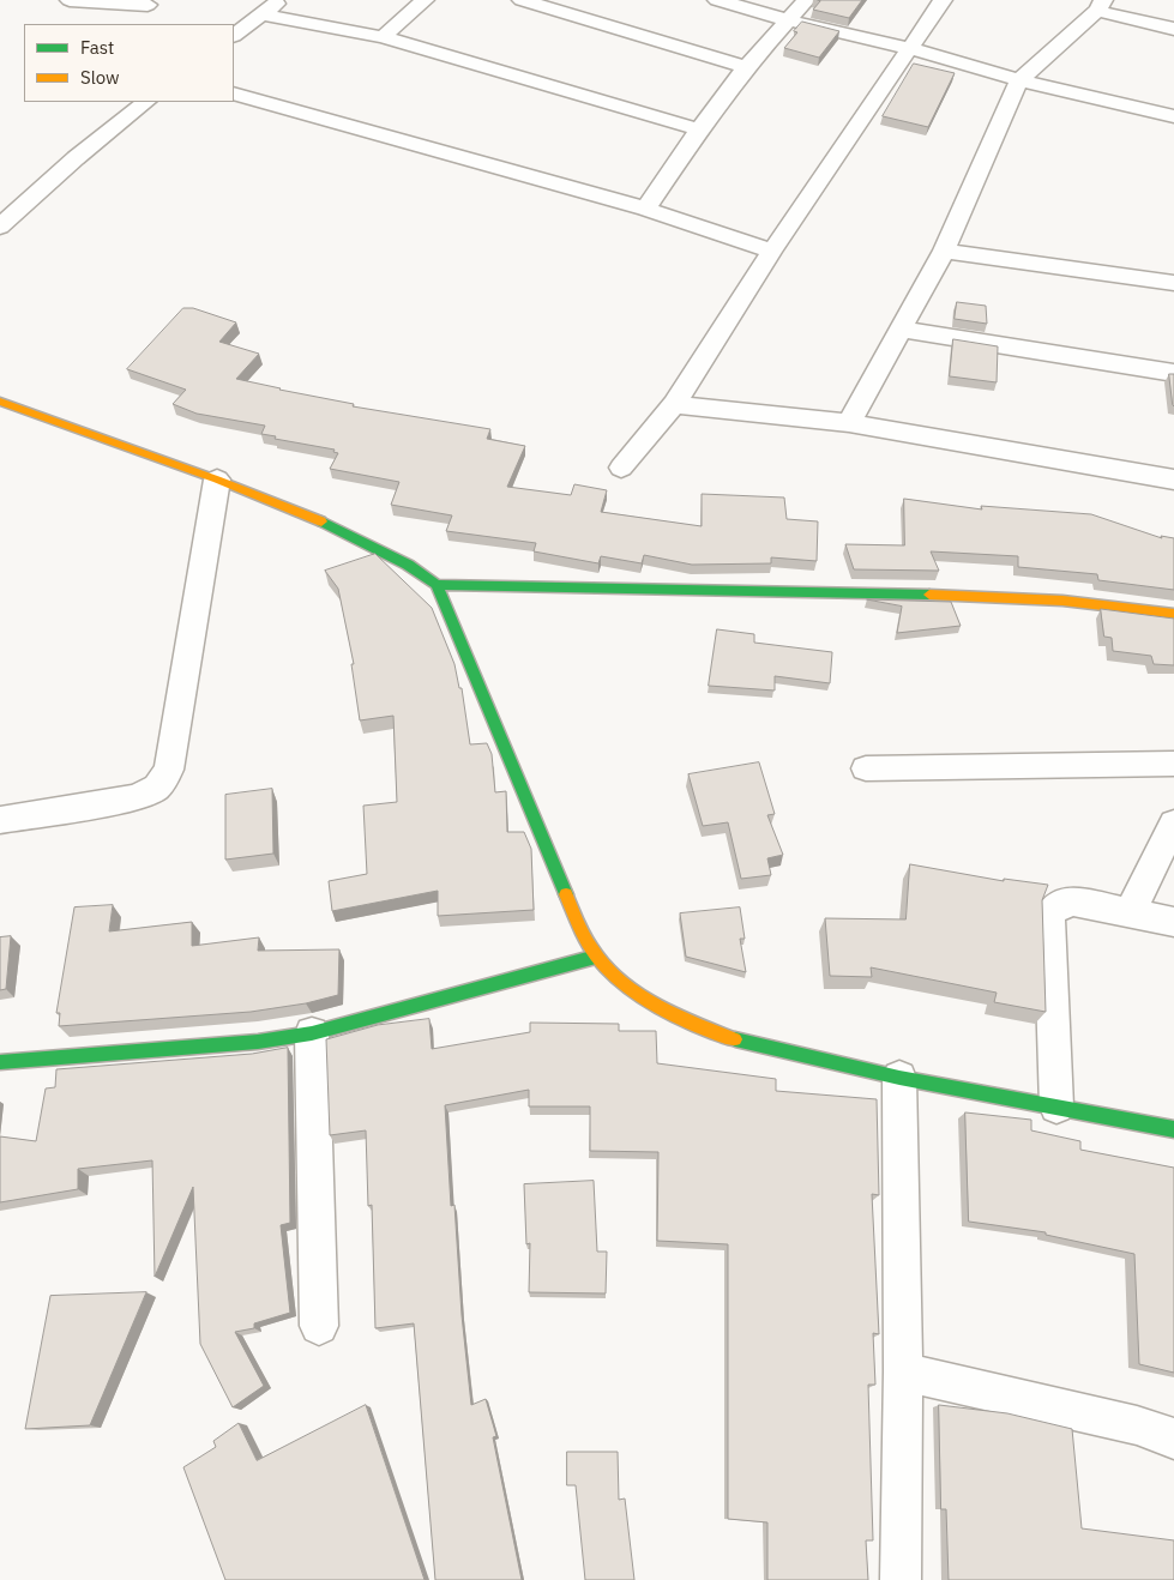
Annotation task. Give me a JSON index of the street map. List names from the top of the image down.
{
  "legend": ["Fast", "Slow"]
}
